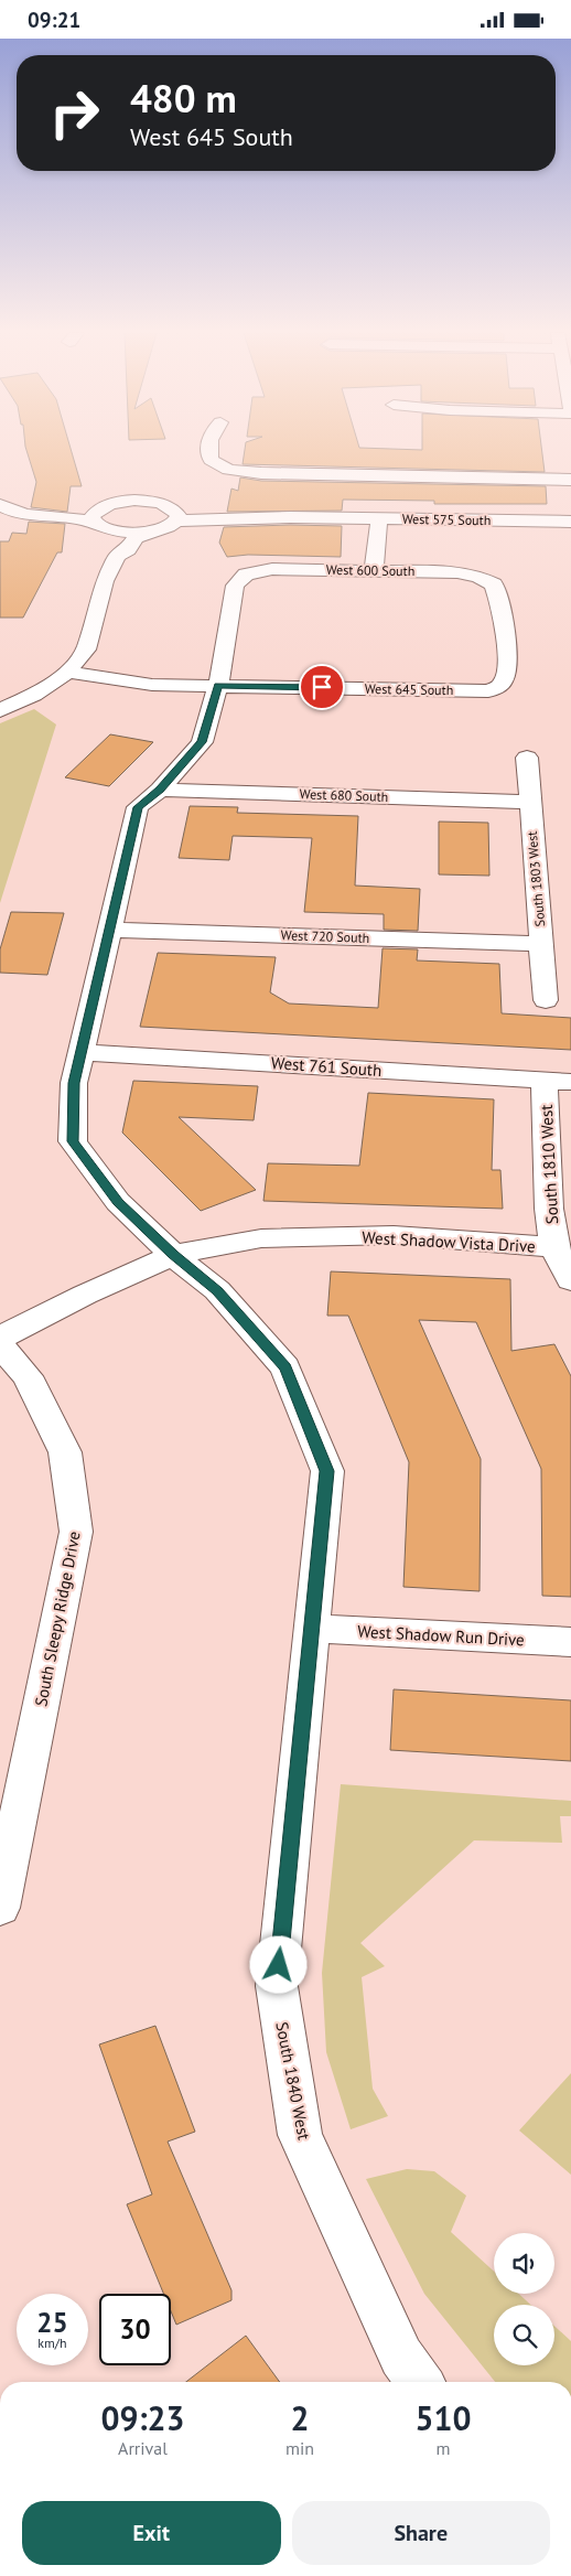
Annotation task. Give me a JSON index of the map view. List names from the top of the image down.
{
  "streets": {
    "street": [
      "West 575 South",
      "West 600 South",
      "West 645 South",
      "West 680 South",
      "South 1803 West",
      "West 720 South",
      "West 761 South",
      "South 1810 West",
      "West Shadow Vista Drive",
      "South Sleepy Ridge Drive",
      "West Shadow Run Drive",
      "South 1840 West"
    ]
  },
  "crossings": [
    ["West 600 South", "West 645 South"],
    ["West 600 South", "South 1840 West"],
    ["West 645 South", "South 1840 West"],
    ["West 680 South", "South 1803 West"],
    ["West 680 South", "South 1840 West"],
    ["South 1803 West", "West 720 South"],
    ["West 720 South", "South 1840 West"],
    ["West 761 South", "South 1810 West"],
    ["West 761 South", "South 1840 West"],
    ["South 1810 West", "West Shadow Vista Drive"],
    ["West Shadow Vista Drive", "South 1840 West"],
    ["West Shadow Run Drive", "South 1840 West"]
  ],
  "page": {
    "status": "09:21",
    "turn": ["480 m", "West 645 South"],
    "speed": "25 km/h",
    "limit": "30",
    "eta": [
      "09:23",
      "Arrival",
      "2",
      "min",
      "510",
      "m"
    ],
    "buttons": ["Exit", "Share"]
  }
}
